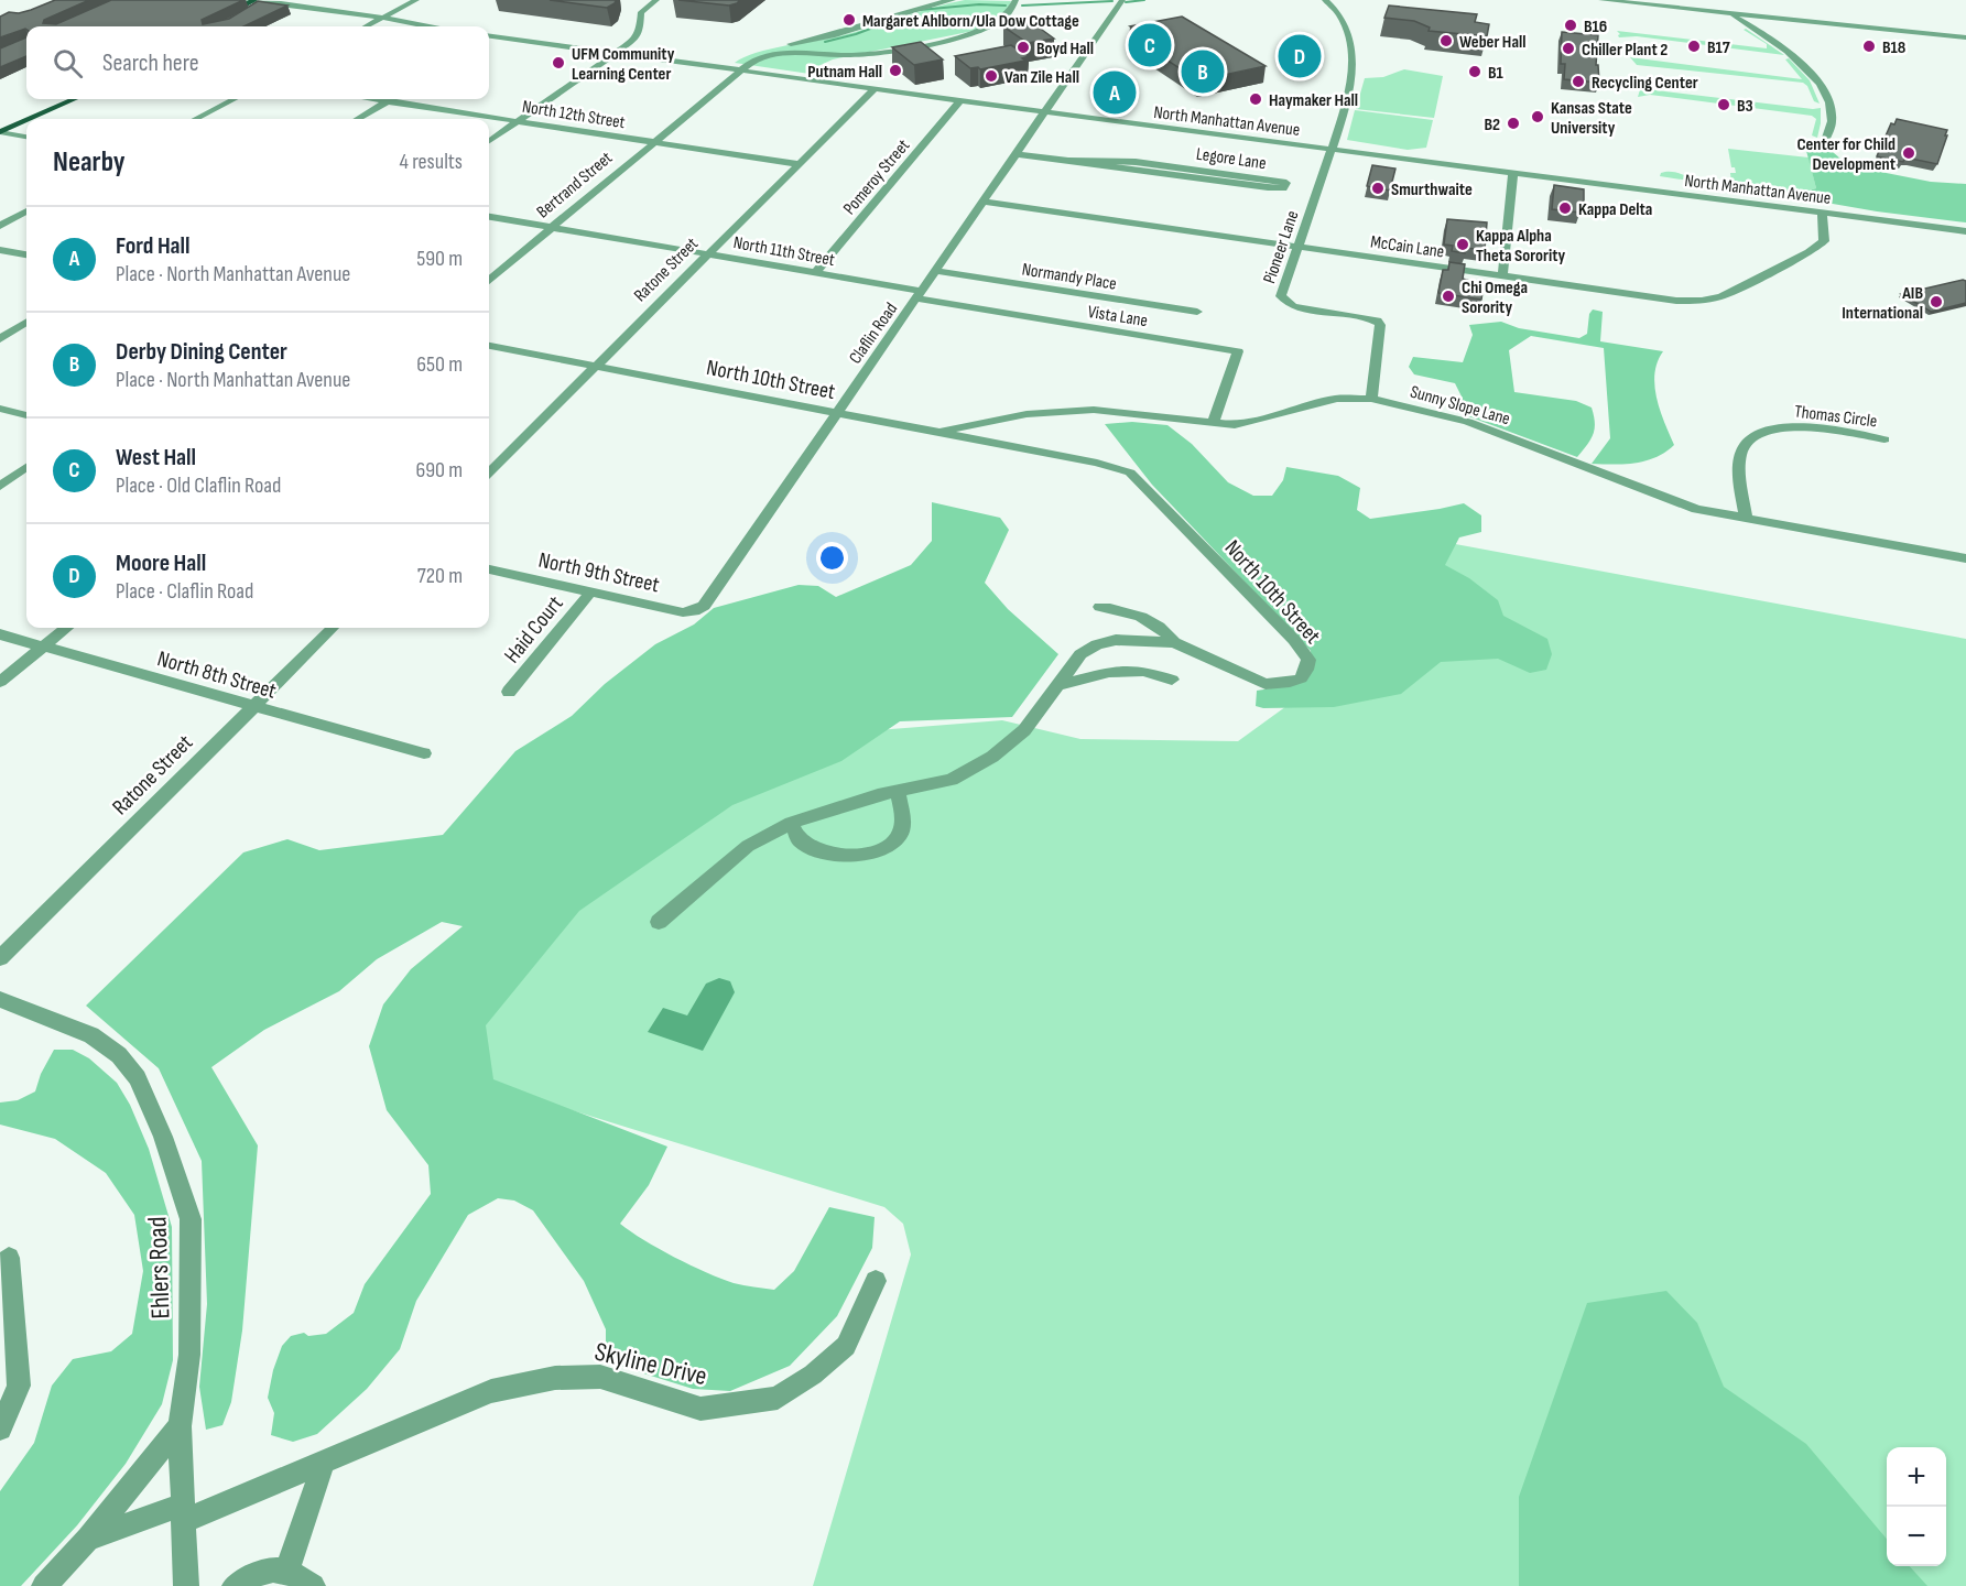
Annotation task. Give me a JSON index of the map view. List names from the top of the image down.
{
  "streets": {
    "street": [
      "North 12th Street",
      "North Manhattan Avenue",
      "Legore Lane",
      "Pomeroy Street",
      "Bertrand Street",
      "McCain Lane",
      "Pioneer Lane",
      "North 11th Street",
      "Ratone Street",
      "Normandy Place",
      "Vista Lane",
      "Claflin Road",
      "North 10th Street",
      "Sunny Slope Lane",
      "Thomas Circle",
      "North 9th Street",
      "Haid Court",
      "North 8th Street",
      "Ehlers Road",
      "Skyline Drive"
    ]
  },
  "crossings": [
    ["North 12th Street", "Bertrand Street"],
    ["North 12th Street", "Ratone Street"],
    ["North Manhattan Avenue", "Pomeroy Street"],
    ["North Manhattan Avenue", "Bertrand Street"],
    ["North Manhattan Avenue", "McCain Lane"],
    ["North Manhattan Avenue", "Pioneer Lane"],
    ["North Manhattan Avenue", "Ratone Street"],
    ["North Manhattan Avenue", "Claflin Road"],
    ["Legore Lane", "Claflin Road"],
    ["Pomeroy Street", "North 11th Street"],
    ["Bertrand Street", "North 11th Street"],
    ["McCain Lane", "Pioneer Lane"],
    ["McCain Lane", "Claflin Road"],
    ["Pioneer Lane", "Sunny Slope Lane"],
    ["North 11th Street", "Ratone Street"],
    ["North 11th Street", "Vista Lane"],
    ["North 11th Street", "Claflin Road"],
    ["Ratone Street", "North 10th Street"],
    ["Ratone Street", "North 8th Street"],
    ["Normandy Place", "Claflin Road"],
    ["Vista Lane", "Claflin Road"],
    ["Vista Lane", "Sunny Slope Lane"],
    ["Claflin Road", "North 10th Street"],
    ["Claflin Road", "North 9th Street"],
    ["North 10th Street", "Sunny Slope Lane"],
    ["Sunny Slope Lane", "Thomas Circle"],
    ["North 9th Street", "Haid Court"],
    ["Ehlers Road", "Skyline Drive"]
  ],
  "places": [
    "Margaret Ahlborn/Ula Dow Cottage",
    "B16",
    "Weber Hall",
    "B17",
    "B18",
    "Boyd Hall",
    "Chiller Plant 2",
    "UFM Community Learning Center",
    "Putnam Hall",
    "B1",
    "Van Zile Hall",
    "Recycling Center",
    "Haymaker Hall",
    "B3",
    "Kansas State University",
    "B2",
    "Center for Child Development",
    "Smurthwaite",
    "Kappa Delta",
    "Kappa Alpha Theta Sorority",
    "Chi Omega Sorority",
    "AIB International"
  ],
  "page": {
    "pins": [
      "C",
      "D",
      "B",
      "A"
    ],
    "search": "Search here",
    "heading": ["Nearby", "4 results"],
    "list": [
      {
        "mark": "A",
        "name": "Ford Hall",
        "note": "Place · North Manhattan Avenue",
        "value": "590 m"
      },
      {
        "mark": "B",
        "name": "Derby Dining Center",
        "note": "Place · North Manhattan Avenue",
        "value": "650 m"
      },
      {
        "mark": "C",
        "name": "West Hall",
        "note": "Place · Old Claflin Road",
        "value": "690 m"
      },
      {
        "mark": "D",
        "name": "Moore Hall",
        "note": "Place · Claflin Road",
        "value": "720 m"
      }
    ],
    "map_buttons": ["+", "−"]
  }
}
